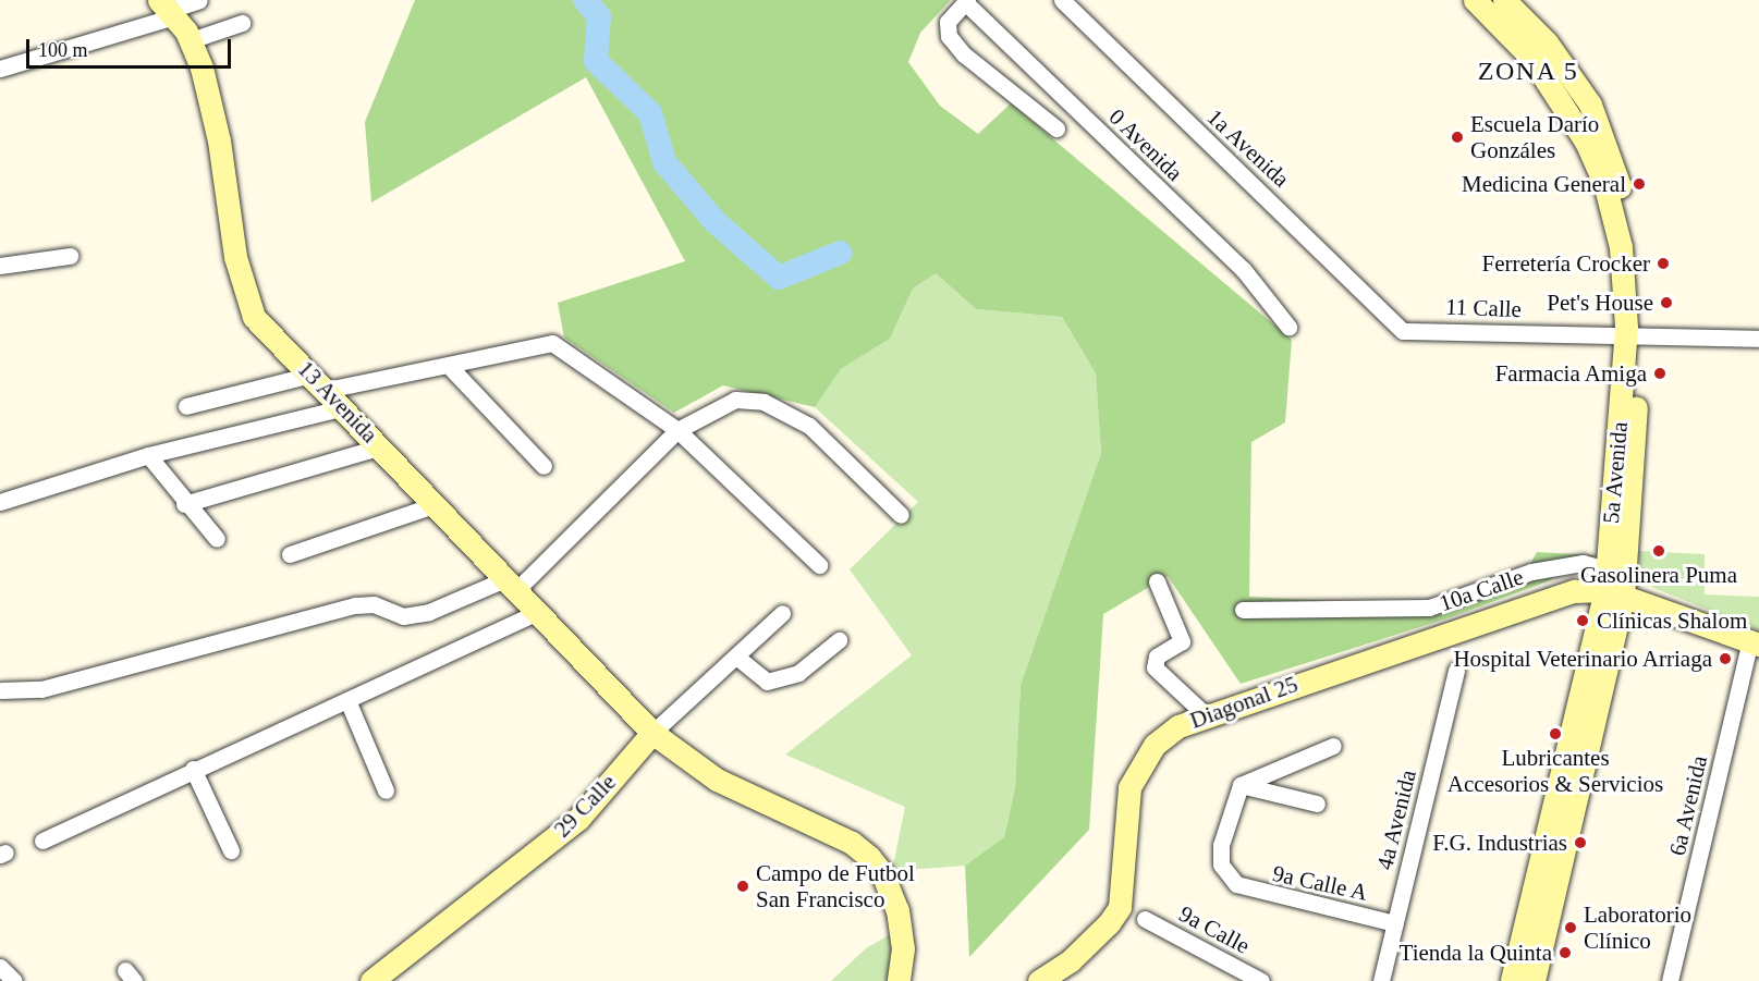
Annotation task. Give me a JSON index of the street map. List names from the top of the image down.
{
  "streets": {
    "main road": [
      "13 Avenida",
      "5a Avenida",
      "10a Calle",
      "Diagonal 25",
      "29 Calle"
    ],
    "street": [
      "0 Avenida",
      "1a Avenida",
      "11 Calle",
      "6a Avenida",
      "4a Avenida",
      "9a Calle A",
      "9a Calle"
    ]
  },
  "crossings": [
    ["1a Avenida", "11 Calle"],
    ["11 Calle", "5a Avenida"],
    ["13 Avenida", "29 Calle"],
    ["5a Avenida", "10a Calle"],
    ["5a Avenida", "Diagonal 25"],
    ["10a Calle", "Diagonal 25"],
    ["10a Calle", "6a Avenida"],
    ["4a Avenida", "9a Calle A"]
  ],
  "districts": ["ZONA 5"],
  "places": [
    "Escuela Darío Gonzáles",
    "Medicina General",
    "Ferretería Crocker",
    "Pet's House",
    "Farmacia Amiga",
    "Gasolinera Puma",
    "Clínicas Shalom",
    "Hospital Veterinario Arriaga",
    "Lubricantes Accesorios & Servicios",
    "F.G. Industrias",
    "Campo de Futbol San Francisco",
    "Laboratorio Clínico",
    "Tienda la Quinta"
  ],
  "scale_bar": "100 m"
}
